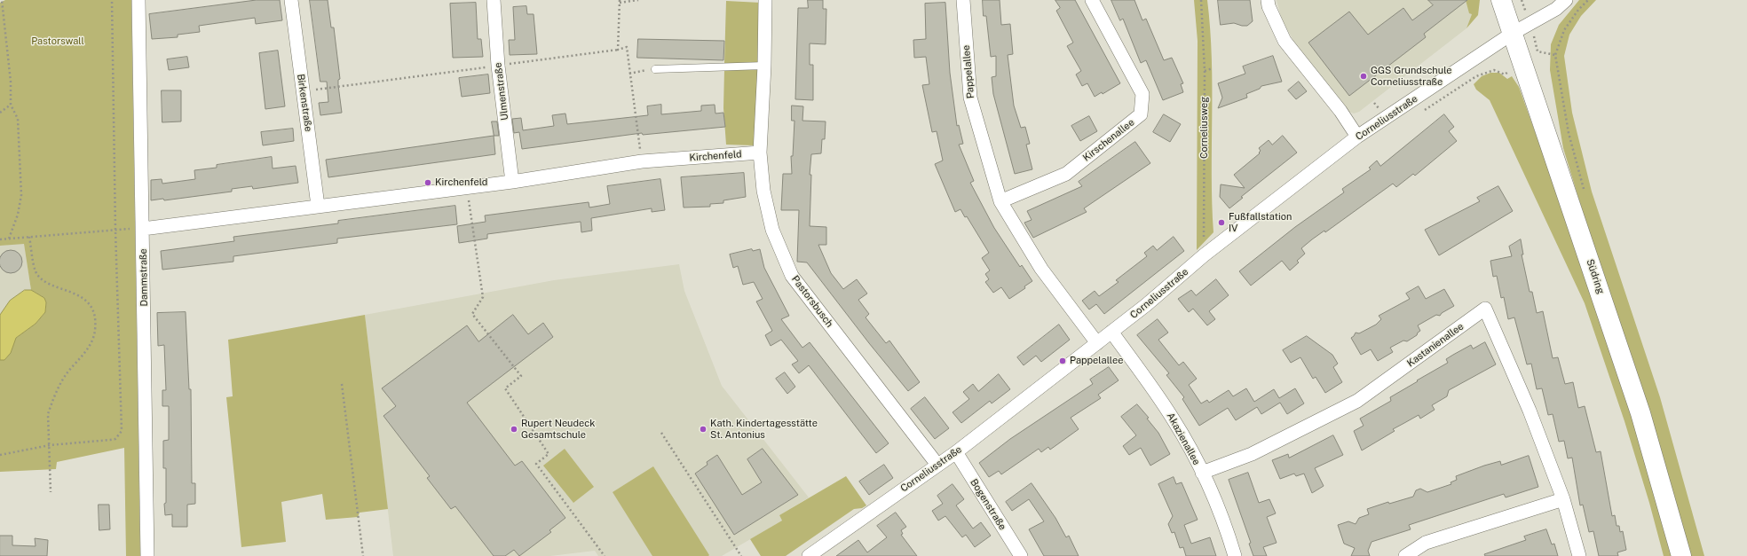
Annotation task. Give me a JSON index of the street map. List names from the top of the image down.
{
  "streets": {
    "main road": ["Südring"],
    "street": [
      "Pappelallee",
      "Ulmenstraße",
      "Birkenstraße",
      "Corneliusstraße",
      "Kirschenallee",
      "Kirchenfeld",
      "Dammstraße",
      "Pastorsbusch",
      "Kastanienallee",
      "Akazienallee",
      "Bogenstraße"
    ],
    "path": ["Corneliusweg"]
  },
  "crossings": [
    ["Pappelallee", "Corneliusstraße"],
    ["Pappelallee", "Kirschenallee"],
    ["Ulmenstraße", "Kirchenfeld"],
    ["Birkenstraße", "Kirchenfeld"],
    ["Corneliusstraße", "Corneliusweg"],
    ["Corneliusstraße", "Südring"],
    ["Corneliusstraße", "Pastorsbusch"],
    ["Corneliusstraße", "Akazienallee"],
    ["Corneliusstraße", "Bogenstraße"],
    ["Kirchenfeld", "Dammstraße"],
    ["Kirchenfeld", "Pastorsbusch"],
    ["Kastanienallee", "Akazienallee"]
  ],
  "parks": ["Pastorswall"],
  "places": [
    "GGS Grundschule Corneliusstraße",
    "Kirchenfeld",
    "Fußfallstation IV",
    "Pappelallee",
    "Rupert Neudeck Gesamtschule",
    "Kath. Kindertagesstätte St. Antonius"
  ]
}
